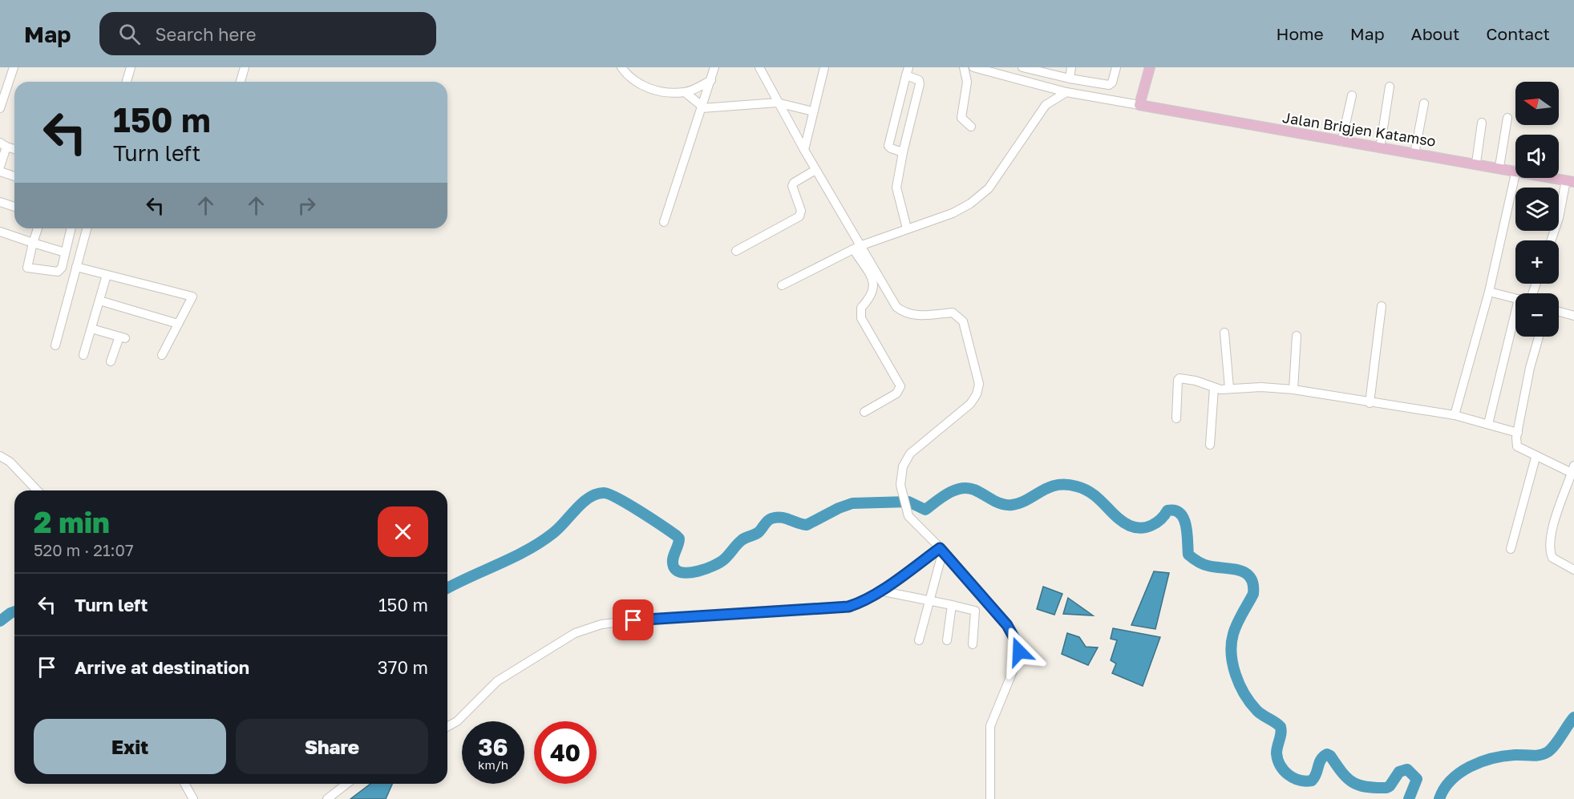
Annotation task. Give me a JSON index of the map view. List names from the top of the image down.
{
  "streets": {
    "main road": ["Jalan Brigjen Katamso"]
  },
  "north": "left",
  "page": {
    "header": "Map",
    "search": "Search here",
    "nav": [
      "Home",
      "Map",
      "About",
      "Contact"
    ],
    "map_buttons": ["+", "−"],
    "turn": ["150 m", "Turn left"],
    "heading": ["2 min", "520 m · 21:07"],
    "list": [
      {
        "name": "Turn left",
        "value": "150 m"
      },
      {
        "name": "Arrive at destination",
        "value": "370 m"
      }
    ],
    "buttons": ["Exit", "Share"],
    "speed": "36 km/h",
    "limit": "40"
  }
}
